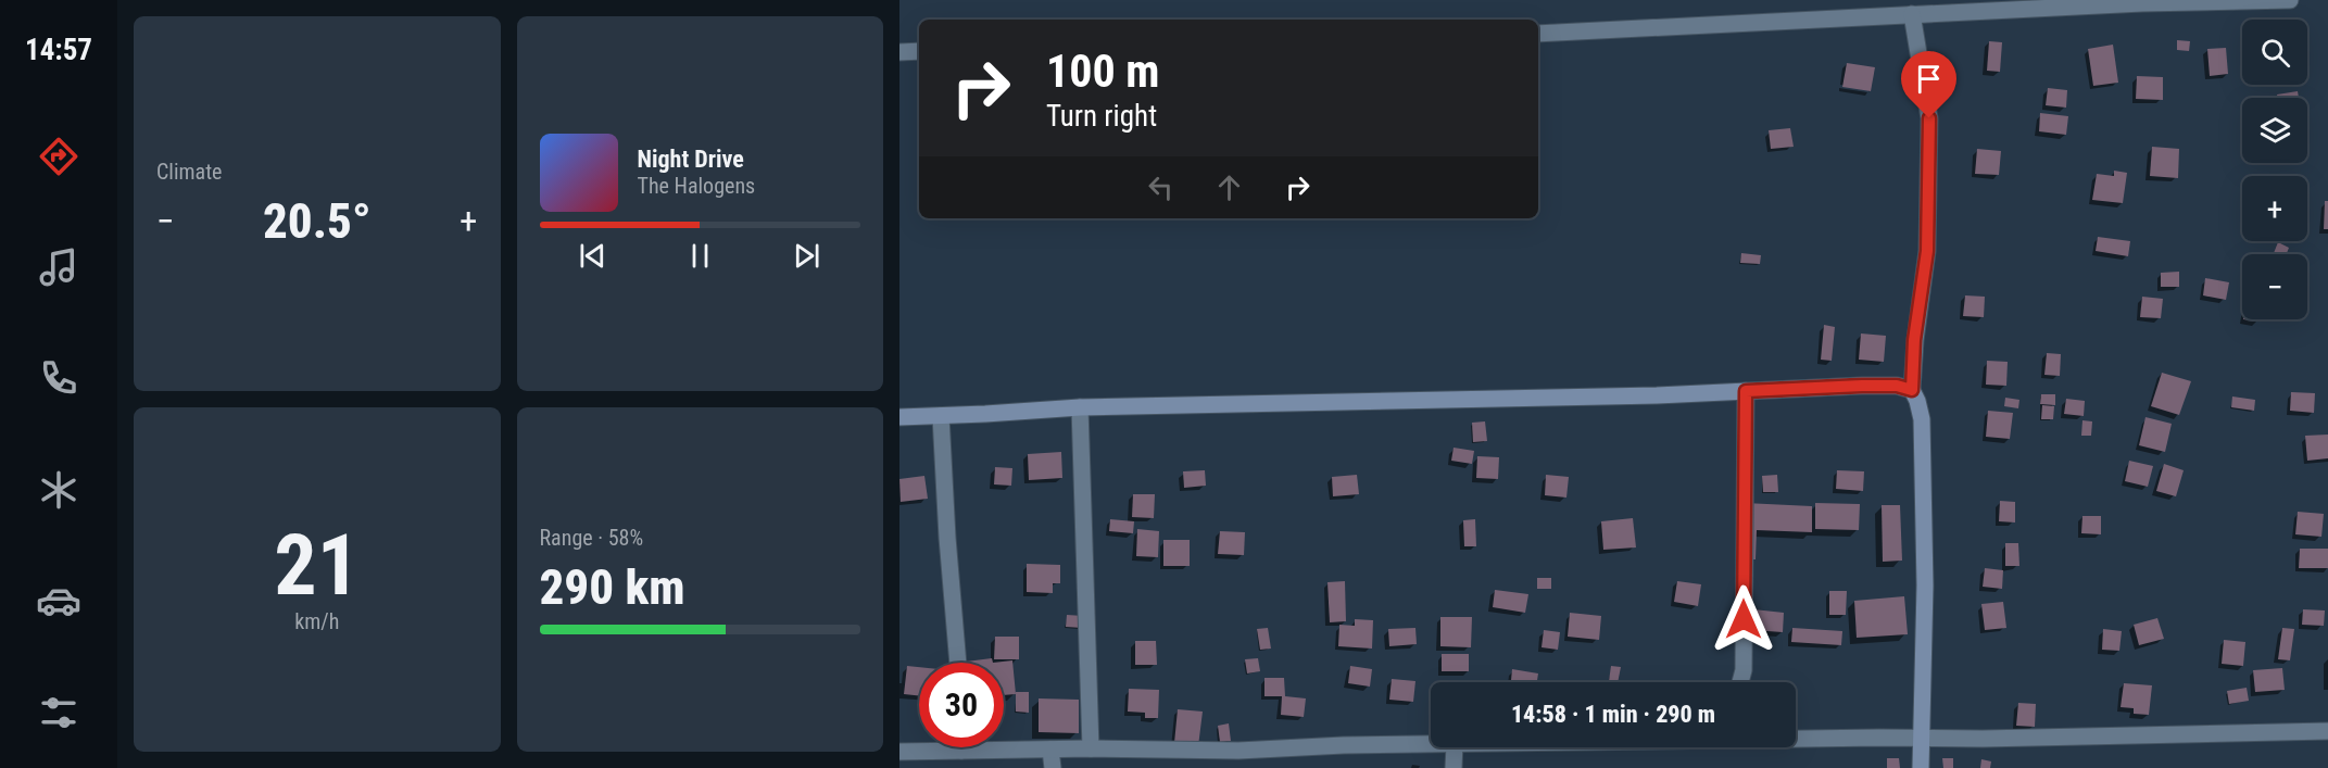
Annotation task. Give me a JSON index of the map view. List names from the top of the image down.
{
  "page": {
    "tabs": "14:57",
    "tile": [
      "Climate",
      ["21", "km/h"],
      ["Range · 58%", "290 km"]
    ],
    "map_buttons": ["+", "−"],
    "turn": ["100 m", "Turn right"],
    "song": ["Night Drive", "The Halogens"],
    "heat": ["−", "20.5°", "+"],
    "limit": "30",
    "trip": "14:58 · 1 min · 290 m"
  }
}
